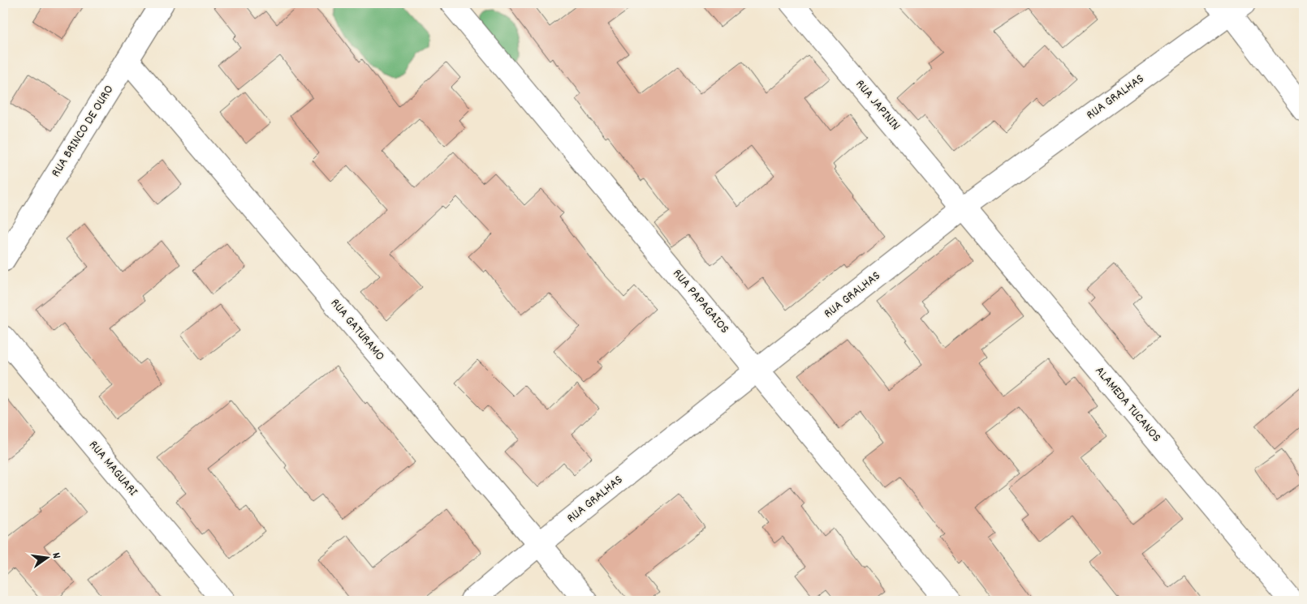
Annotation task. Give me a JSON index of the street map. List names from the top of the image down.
{
  "streets": {
    "street": [
      "RUA GRALHAS",
      "RUA JAPININ",
      "RUA BRINCO DE OURO",
      "RUA PAPAGAIOS",
      "RUA GATURAMO",
      "ALAMEDA TUCANOS",
      "RUA MAGUARI"
    ]
  },
  "crossings": [
    ["RUA GRALHAS", "RUA JAPININ"],
    ["RUA GRALHAS", "RUA PAPAGAIOS"],
    ["RUA GRALHAS", "RUA GATURAMO"],
    ["RUA GRALHAS", "ALAMEDA TUCANOS"],
    ["RUA JAPININ", "ALAMEDA TUCANOS"],
    ["RUA BRINCO DE OURO", "RUA GATURAMO"]
  ],
  "north": "right"
}
